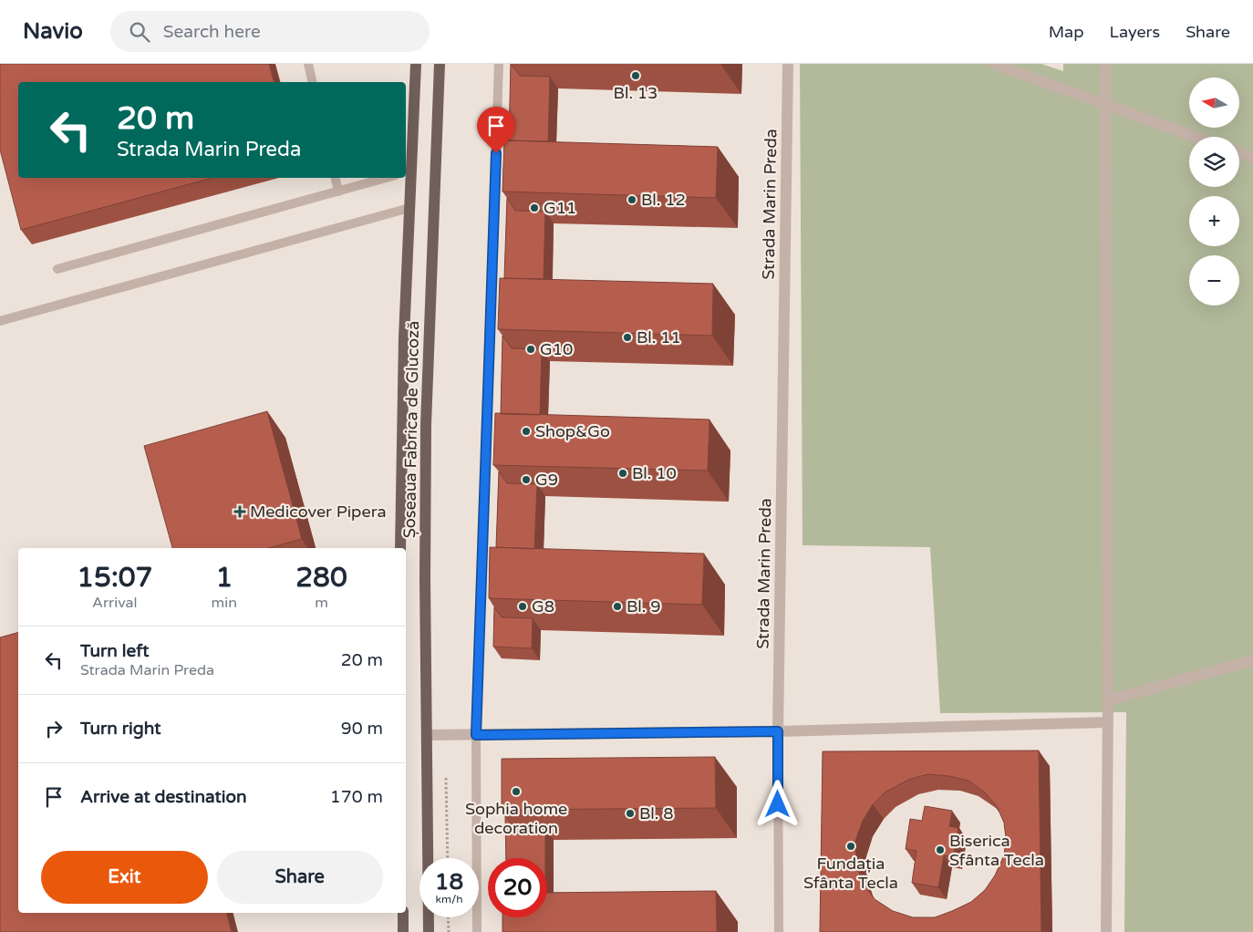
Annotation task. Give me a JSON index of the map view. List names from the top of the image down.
{
  "streets": {
    "main road": ["Șoseaua Fabrica de Glucoză"],
    "street": ["Strada Marin Preda"]
  },
  "places": {
    "other": [
      "Bl. 13",
      "Bl. 12",
      "G11",
      "Bl. 11",
      "G10",
      "Shop&Go",
      "Bl. 10",
      "G9",
      "G8",
      "Bl. 9",
      "Sophia home decoration",
      "Bl. 8",
      "Fundația Sfânta Tecla",
      "Biserica Sfânta Tecla"
    ],
    "health": ["Medicover Pipera"]
  },
  "north": "left",
  "page": {
    "header": "Navio",
    "search": "Search here",
    "nav": ["Map", "Layers", "Share"],
    "map_buttons": ["+", "−"],
    "turn": ["20 m", "Strada Marin Preda"],
    "eta": [
      "15:07",
      "Arrival",
      "1",
      "min",
      "280",
      "m"
    ],
    "list": [
      {
        "name": "Turn left",
        "note": "Strada Marin Preda",
        "value": "20 m"
      },
      {
        "name": "Turn right",
        "value": "90 m"
      },
      {
        "name": "Arrive at destination",
        "value": "170 m"
      }
    ],
    "buttons": ["Exit", "Share"],
    "speed": "18 km/h",
    "limit": "20"
  }
}
